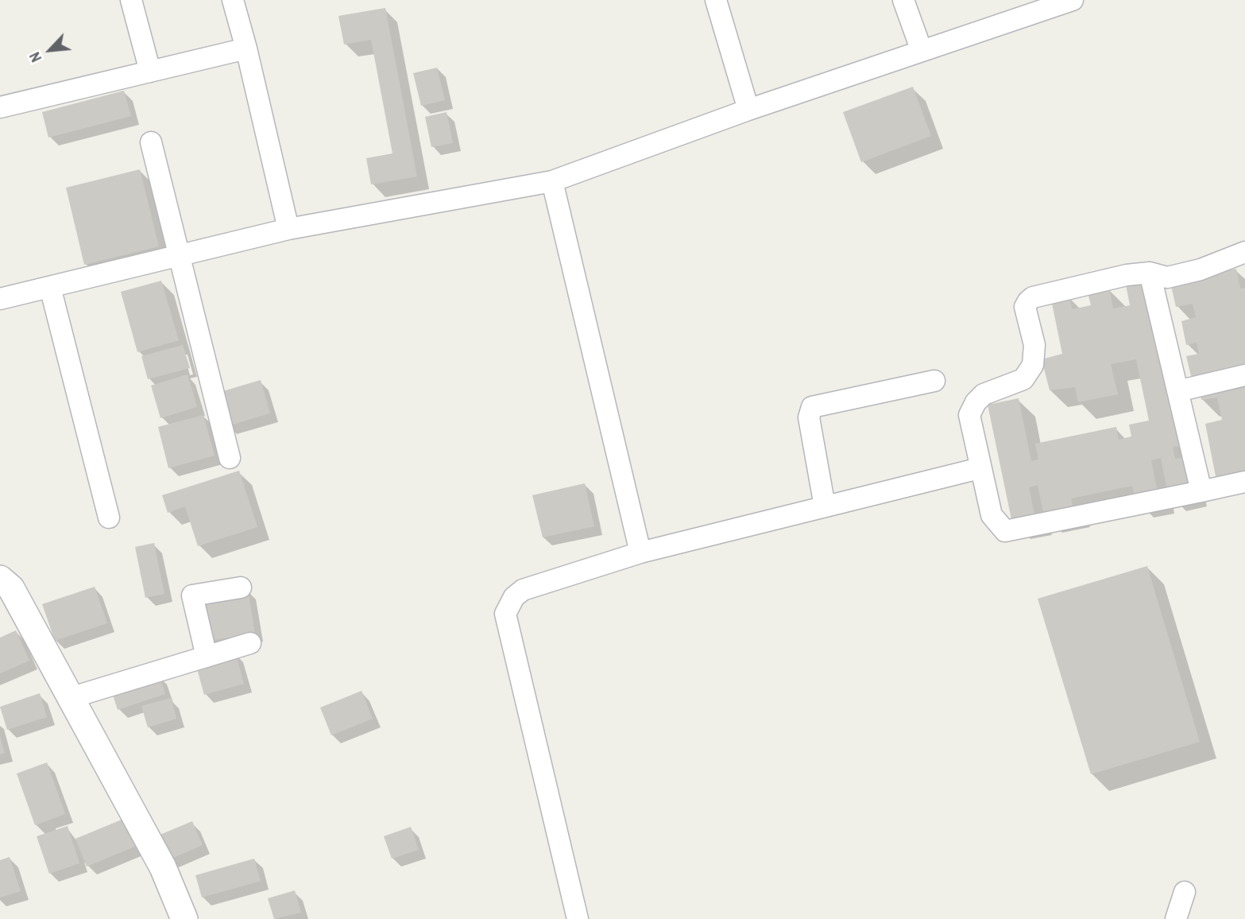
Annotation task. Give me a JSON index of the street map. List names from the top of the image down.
{
  "north": "bottom left"
}
